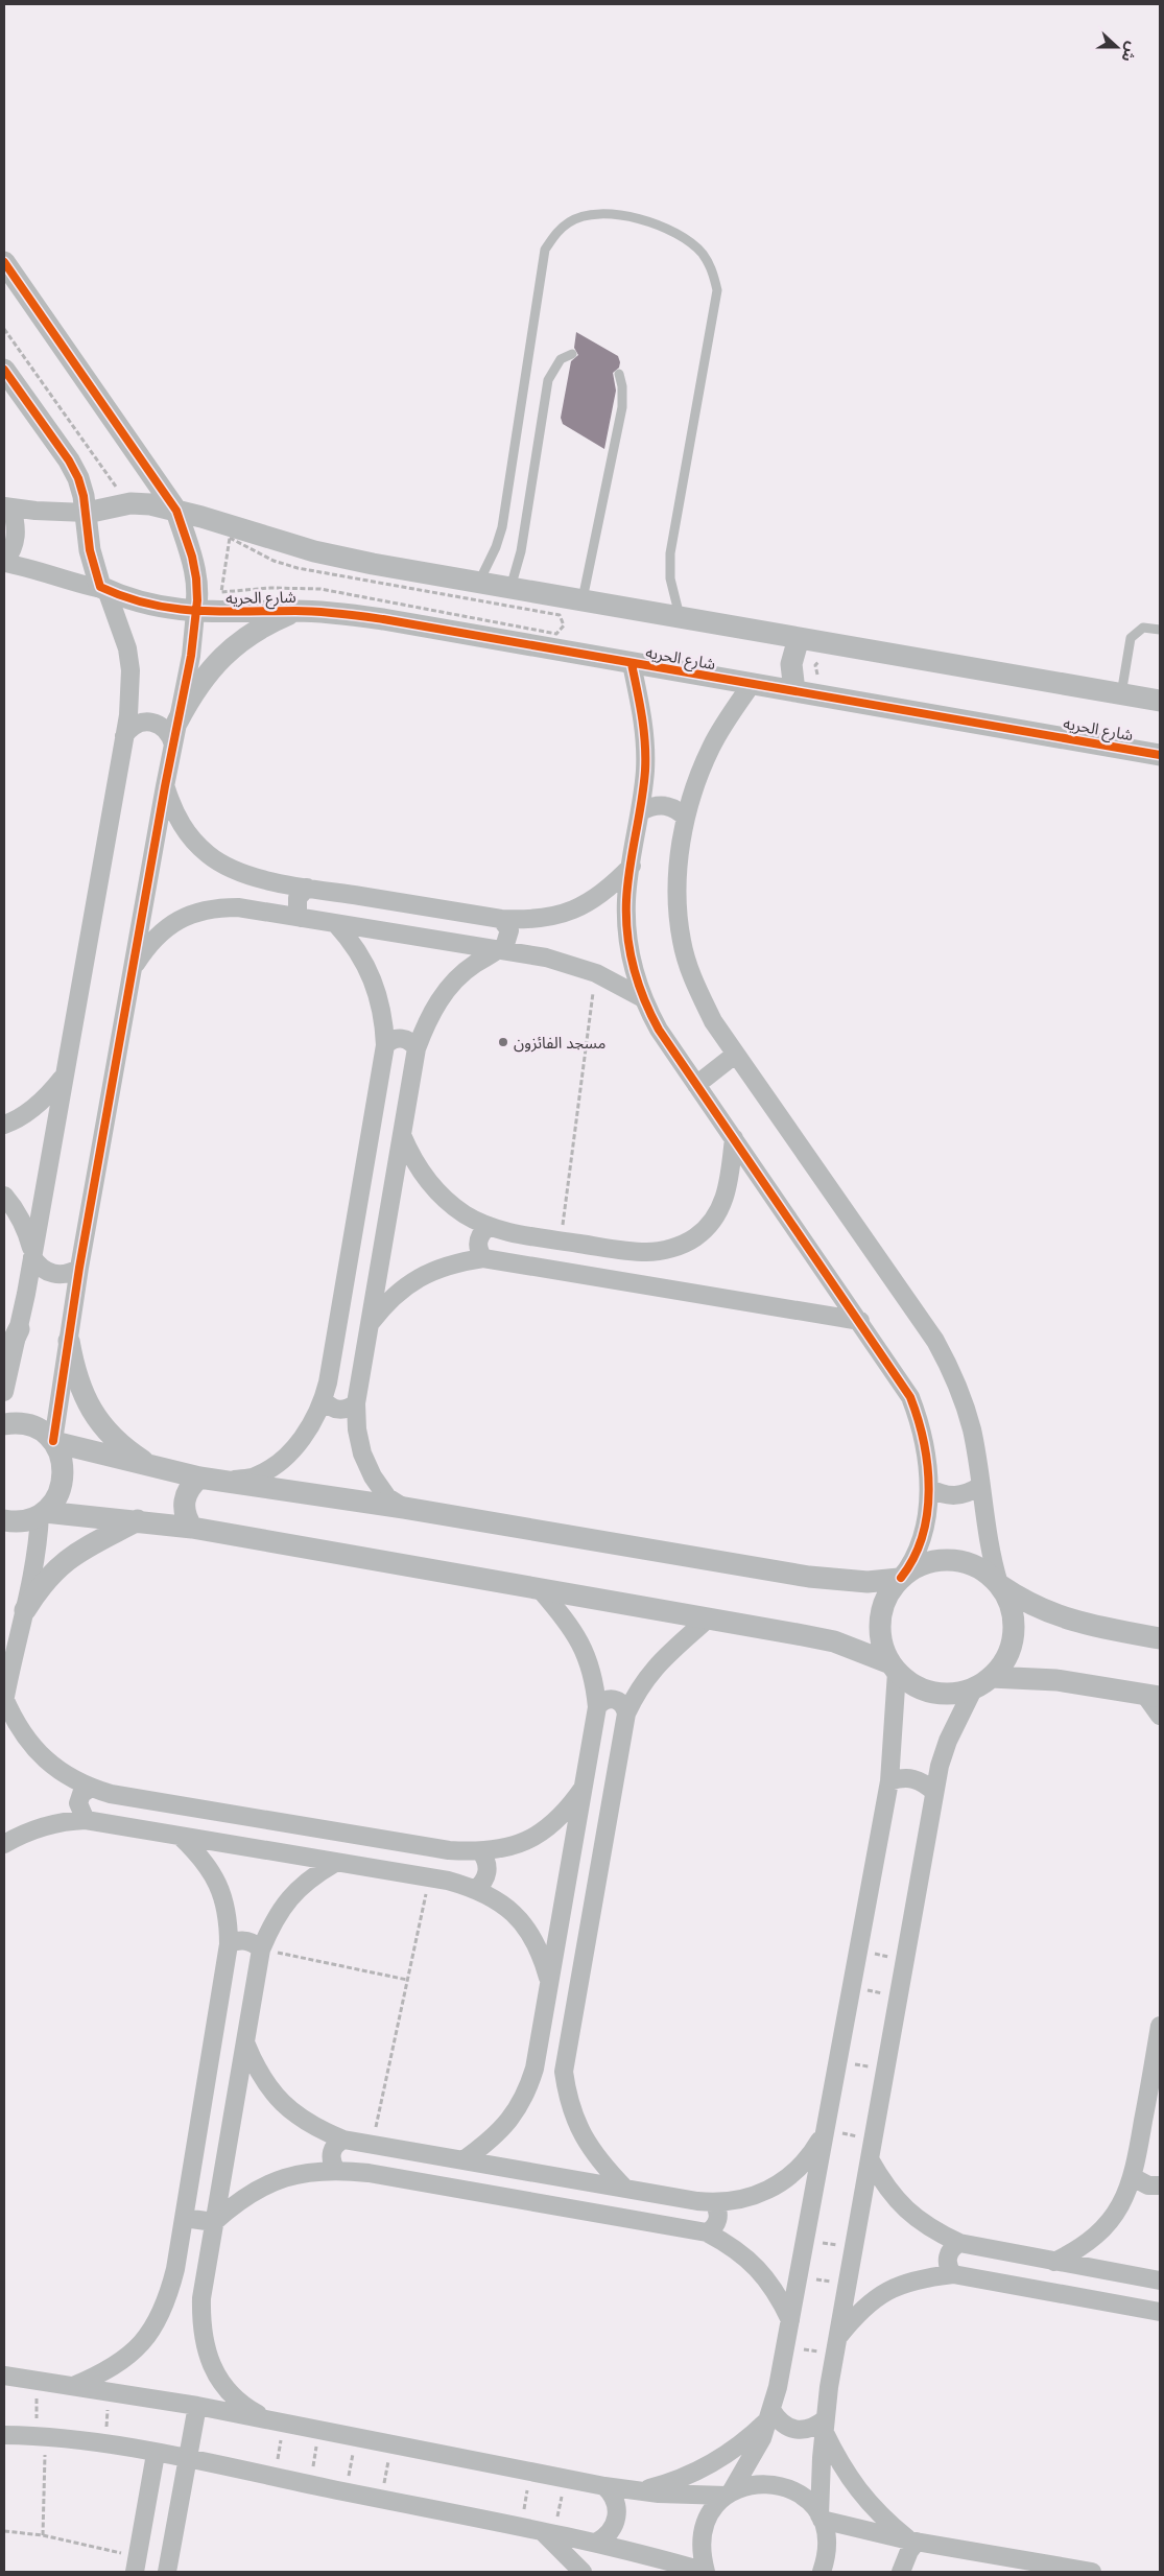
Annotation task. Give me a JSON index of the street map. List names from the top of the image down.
{
  "streets": {
    "street": ["شارع الحريه"]
  },
  "places": ["مسجد الفائزون"],
  "north": "right"
}
